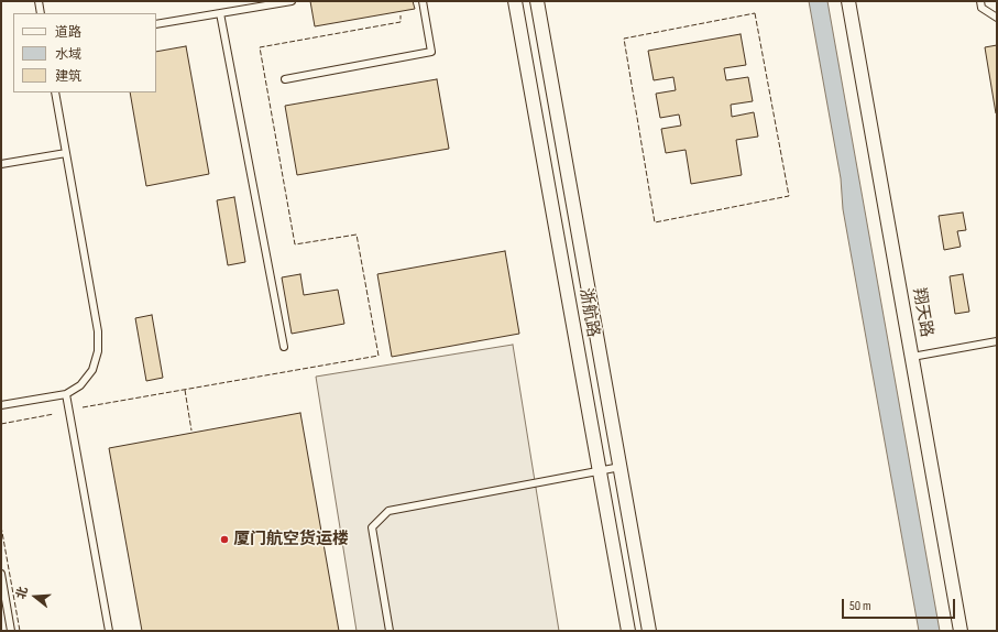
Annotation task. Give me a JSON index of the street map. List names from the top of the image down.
{
  "streets": {
    "street": ["浙航路", "翔天路"]
  },
  "places": ["厦门航空货运楼"],
  "legend": ["道路", "水域", "建筑"],
  "scale_bar": "50 m",
  "north": "left"
}
